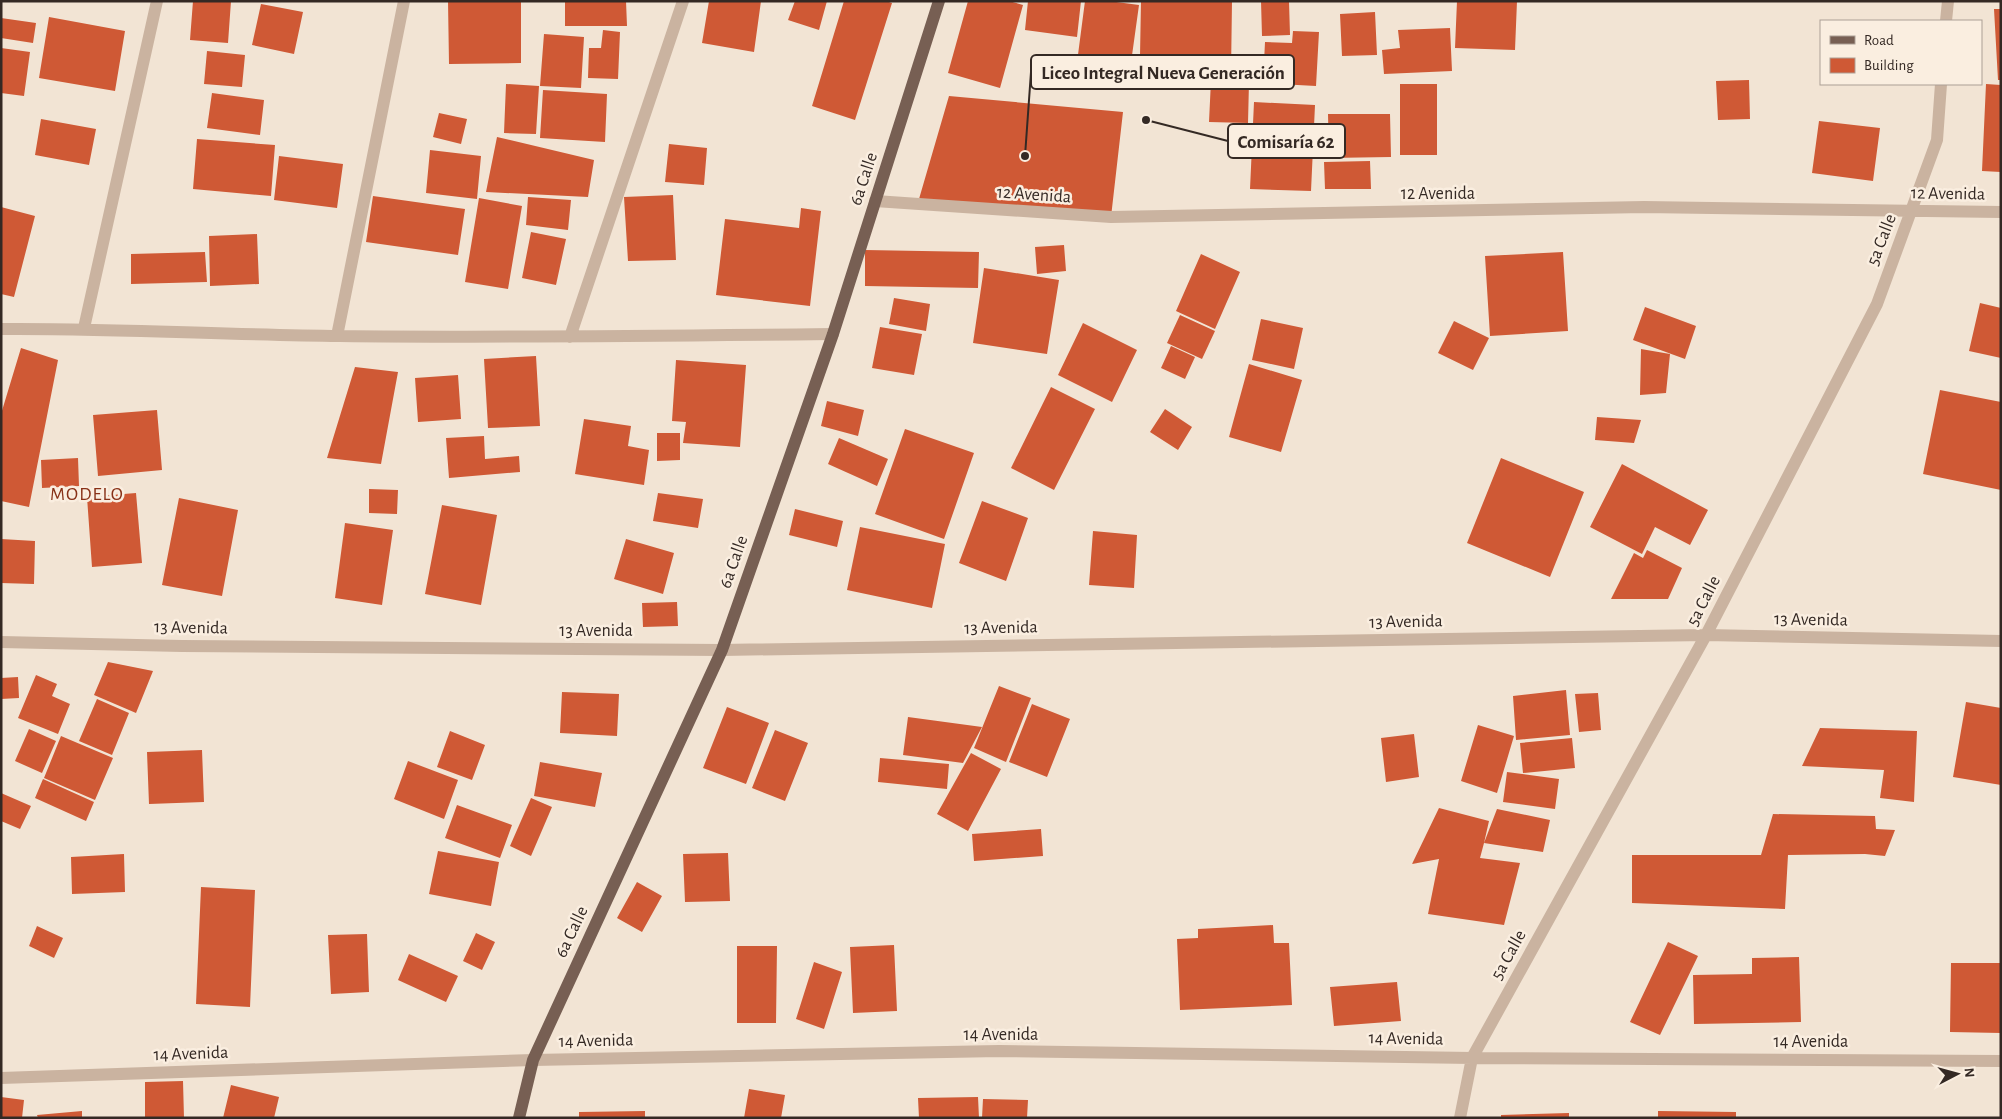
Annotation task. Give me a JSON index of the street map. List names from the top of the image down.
{
  "streets": {
    "main road": ["6a Calle"],
    "street": [
      "12 Avenida",
      "5a Calle",
      "13 Avenida",
      "14 Avenida"
    ]
  },
  "crossings": [
    ["6a Calle", "12 Avenida"],
    ["6a Calle", "13 Avenida"],
    ["6a Calle", "14 Avenida"],
    ["12 Avenida", "5a Calle"],
    ["5a Calle", "13 Avenida"],
    ["5a Calle", "14 Avenida"]
  ],
  "districts": ["MODELO"],
  "places": ["Comisaría 62", "Liceo Integral Nueva Generación"],
  "legend": ["Road", "Building"],
  "north": "right"
}
